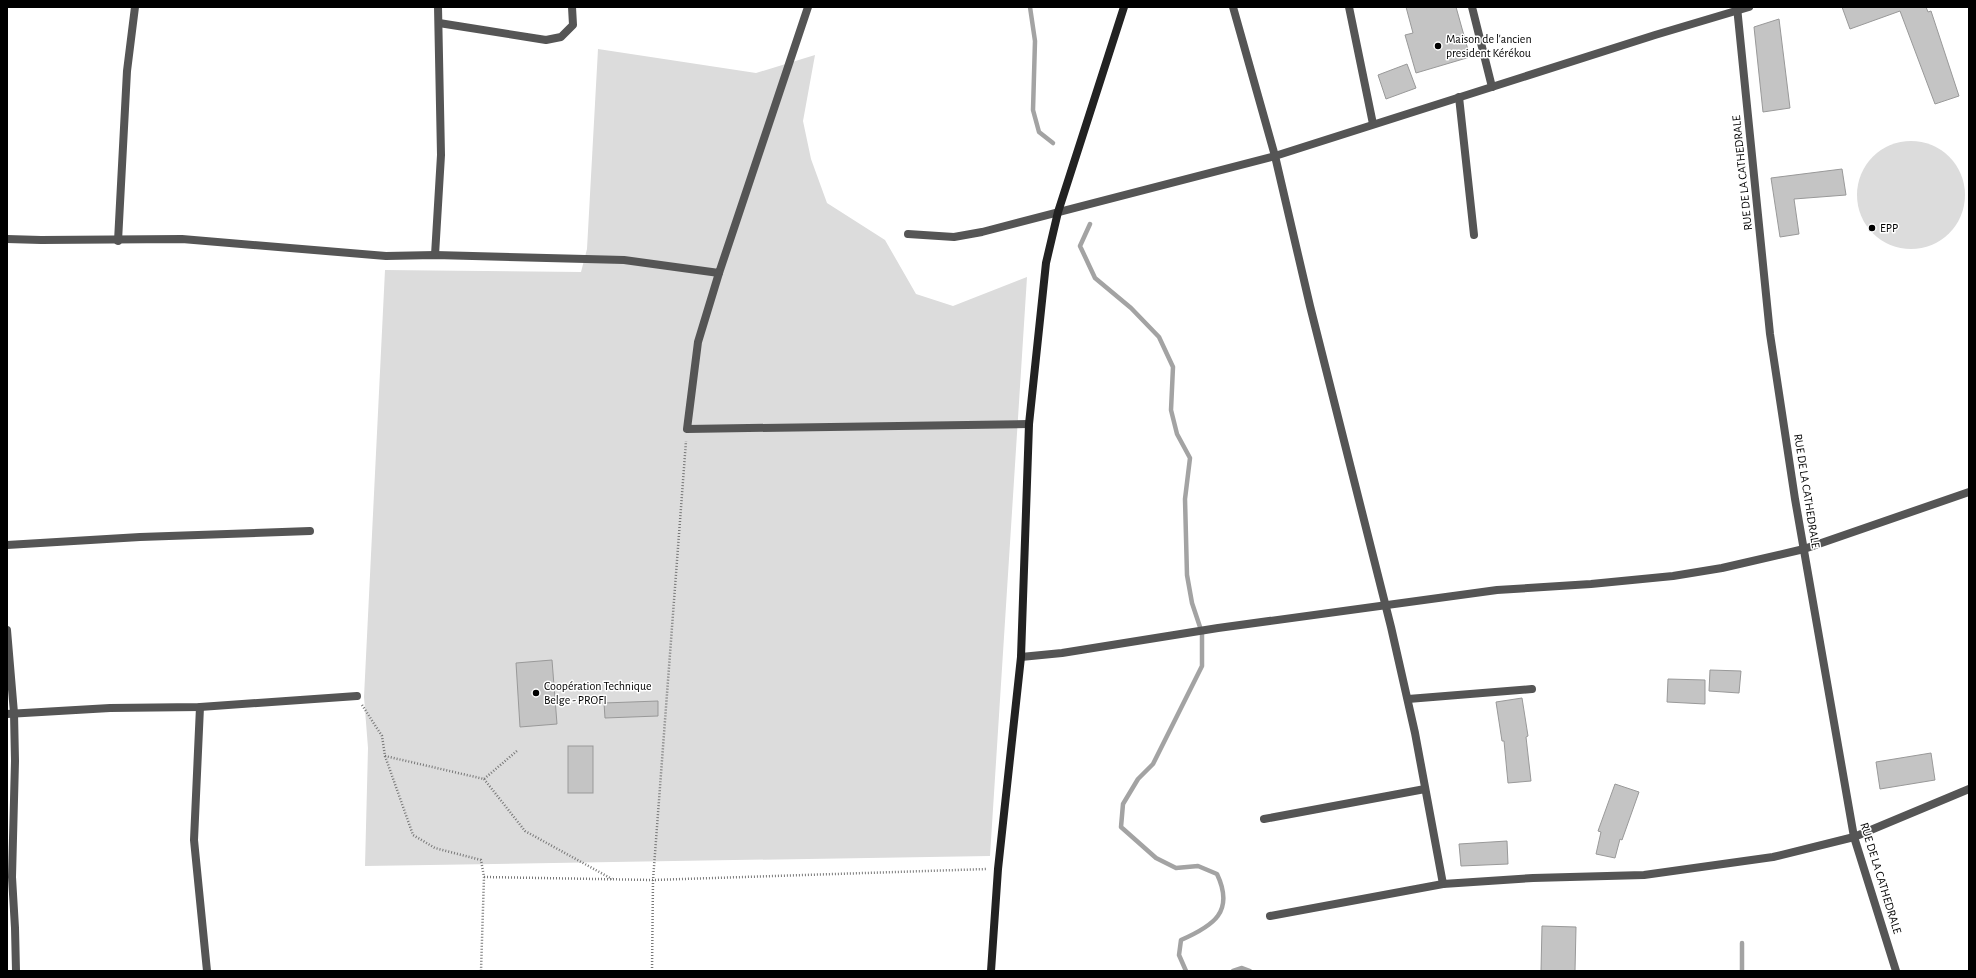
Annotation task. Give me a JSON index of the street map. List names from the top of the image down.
{
  "streets": {
    "street": ["RUE DE LA CATHEDRALE"]
  },
  "places": ["Maison de l'ancien president Kérékou", "EPP", "Coopération Technique Belge - PROFI"]
}
